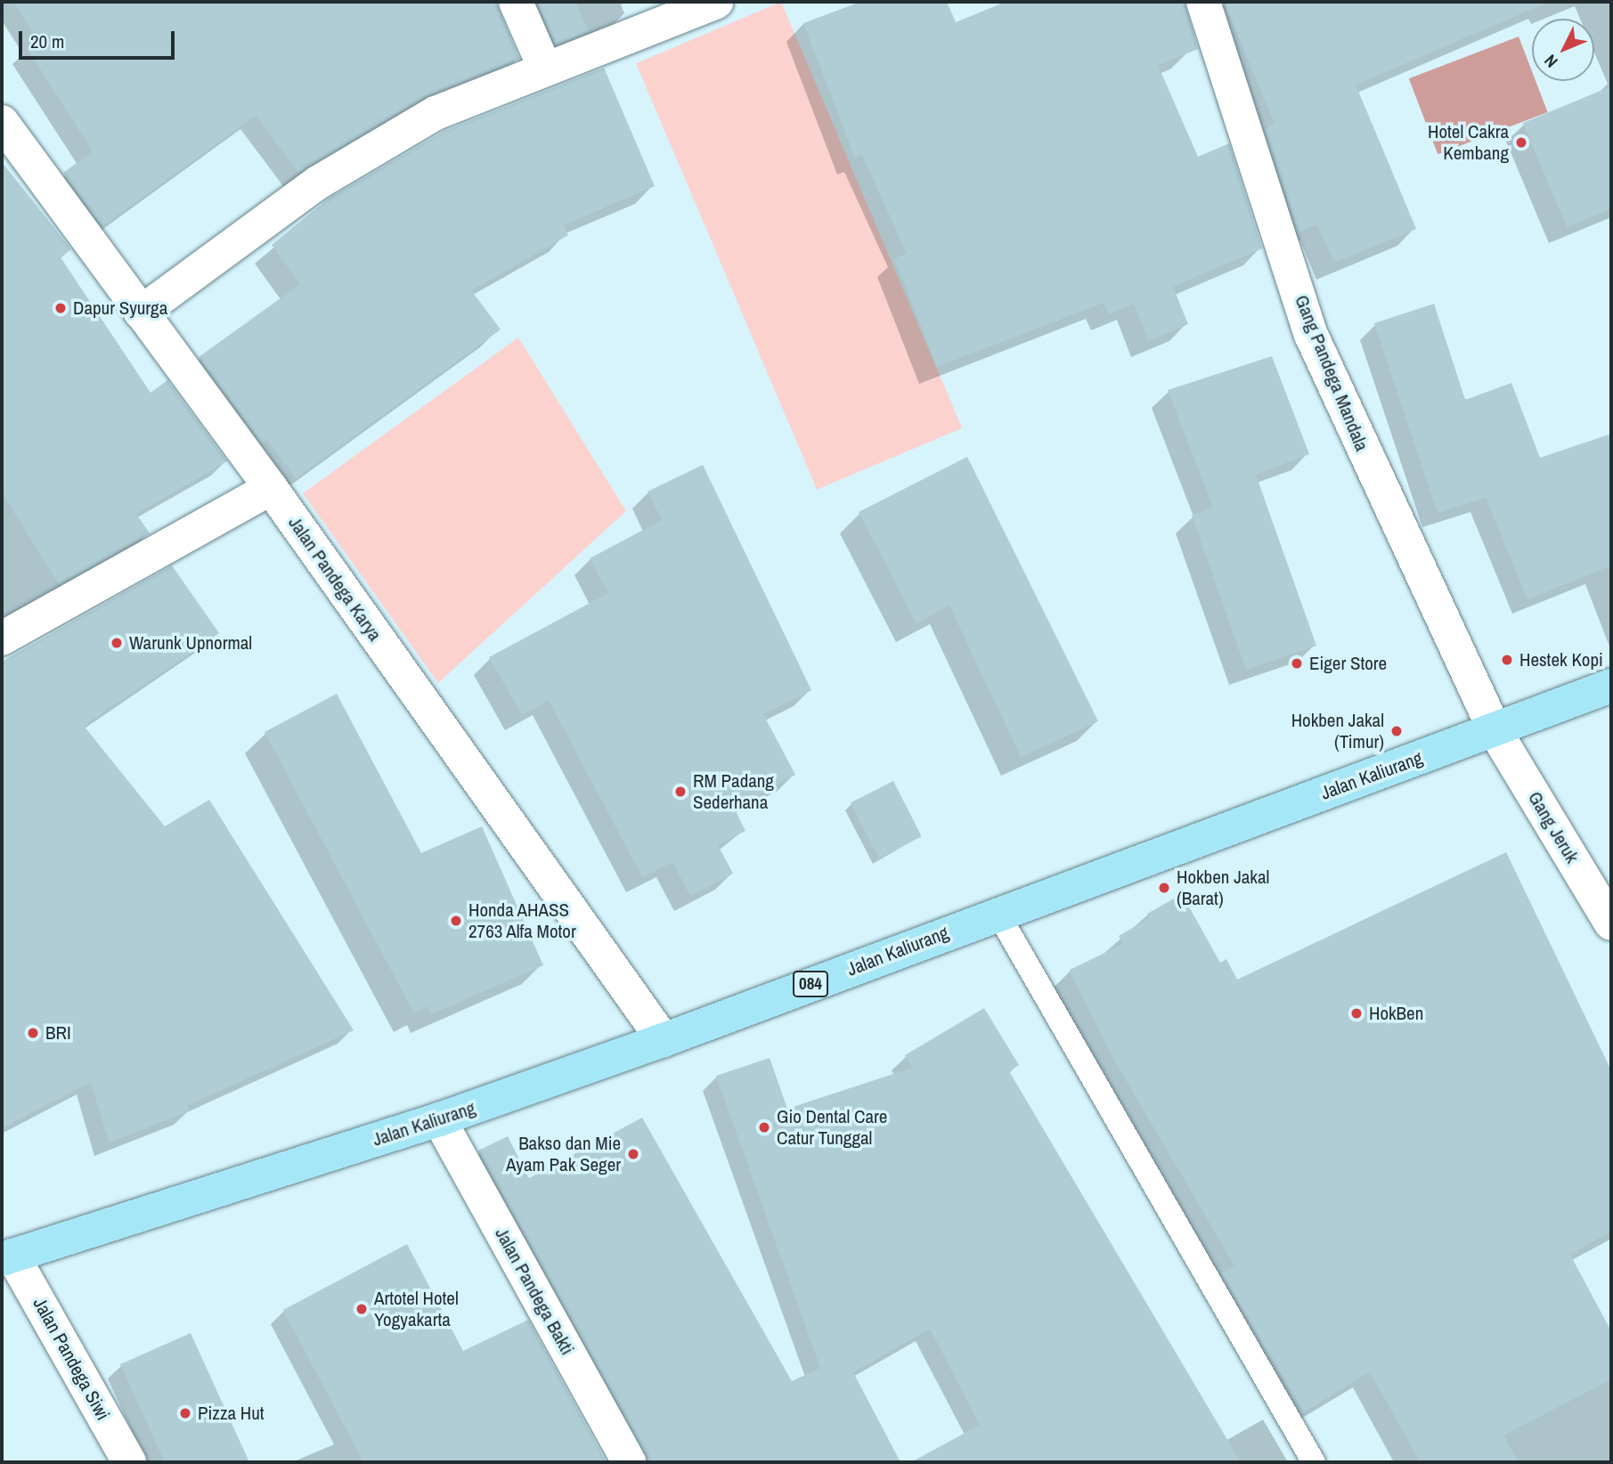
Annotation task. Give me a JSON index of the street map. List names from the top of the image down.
{
  "streets": {
    "main road": ["Jalan Kaliurang", "084"],
    "street": [
      "Gang Pandega Mandala",
      "Jalan Pandega Karya",
      "Gang Jeruk",
      "Jalan Pandega Bakti",
      "Jalan Pandega Siwi"
    ]
  },
  "crossings": [
    ["Gang Pandega Mandala", "Jalan Kaliurang"],
    ["Gang Pandega Mandala", "Gang Jeruk"],
    ["Jalan Pandega Karya", "Jalan Kaliurang"],
    ["Jalan Kaliurang", "Gang Jeruk"],
    ["Jalan Kaliurang", "Jalan Pandega Bakti"],
    ["Jalan Kaliurang", "Jalan Pandega Siwi"]
  ],
  "places": [
    "Hotel Cakra Kembang",
    "Dapur Syurga",
    "Warunk Upnormal",
    "Hestek Kopi",
    "Eiger Store",
    "Hokben Jakal (Timur)",
    "RM Padang Sederhana",
    "Hokben Jakal (Barat)",
    "Honda AHASS 2763 Alfa Motor",
    "HokBen",
    "BRI",
    "Gio Dental Care Catur Tunggal",
    "Bakso dan Mie Ayam Pak Seger",
    "Artotel Hotel Yogyakarta",
    "Pizza Hut"
  ],
  "scale_bar": "20 m",
  "north": "bottom left"
}
